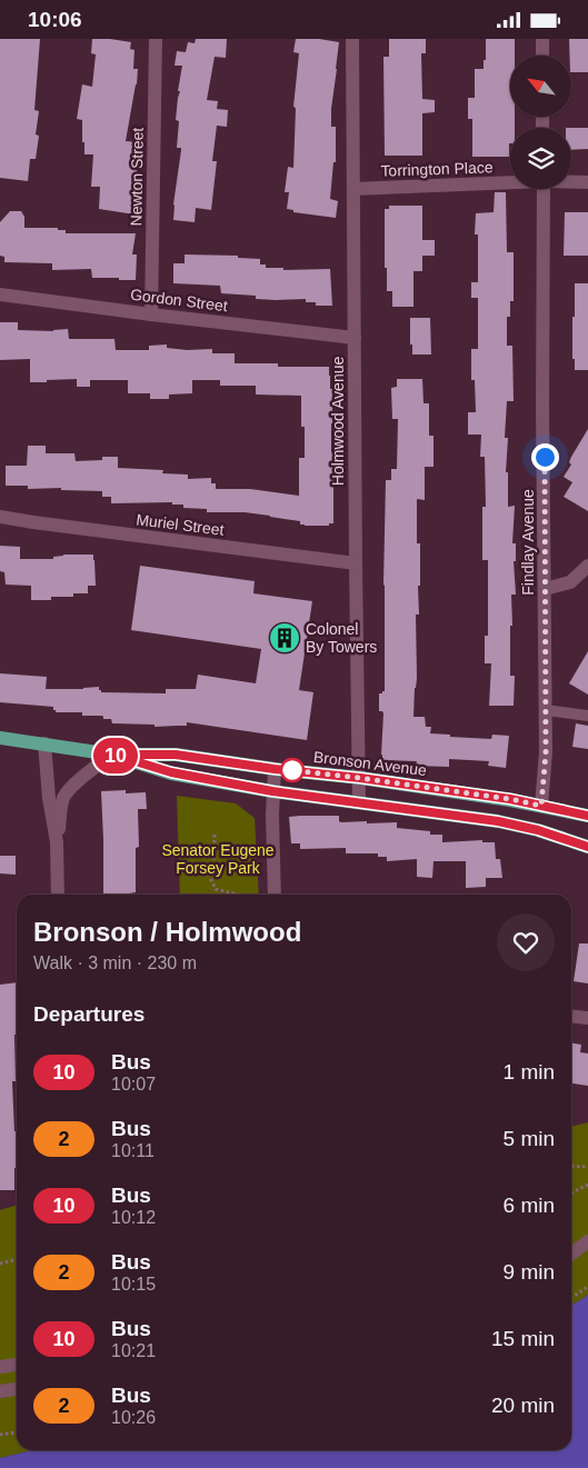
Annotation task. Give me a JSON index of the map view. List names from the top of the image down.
{
  "streets": {
    "main road": ["Bronson Avenue"],
    "street": [
      "Torrington Place",
      "Newton Street",
      "Gordon Street",
      "Holmwood Avenue",
      "Muriel Street",
      "Findlay Avenue"
    ]
  },
  "crossings": [
    ["Torrington Place", "Holmwood Avenue"],
    ["Newton Street", "Gordon Street"],
    ["Gordon Street", "Holmwood Avenue"],
    ["Holmwood Avenue", "Muriel Street"],
    ["Holmwood Avenue", "Bronson Avenue"],
    ["Findlay Avenue", "Bronson Avenue"]
  ],
  "parks": ["Senator Eugene Forsey Park"],
  "places": {
    "building": ["Colonel By Towers"]
  },
  "lines": ["bus line 10"],
  "north": "top left",
  "page": {
    "status": "10:06",
    "on_map": "10",
    "heading": [
      ["Bronson / Holmwood", "Walk · 3 min · 230 m"],
      "Departures"
    ],
    "list": [
      {
        "mark": "10",
        "name": "Bus",
        "note": "10:07",
        "value": "1 min"
      },
      {
        "mark": "2",
        "name": "Bus",
        "note": "10:11",
        "value": "5 min"
      },
      {
        "mark": "10",
        "name": "Bus",
        "note": "10:12",
        "value": "6 min"
      },
      {
        "mark": "2",
        "name": "Bus",
        "note": "10:15",
        "value": "9 min"
      },
      {
        "mark": "10",
        "name": "Bus",
        "note": "10:21",
        "value": "15 min"
      },
      {
        "mark": "2",
        "name": "Bus",
        "note": "10:26",
        "value": "20 min"
      }
    ]
  }
}
